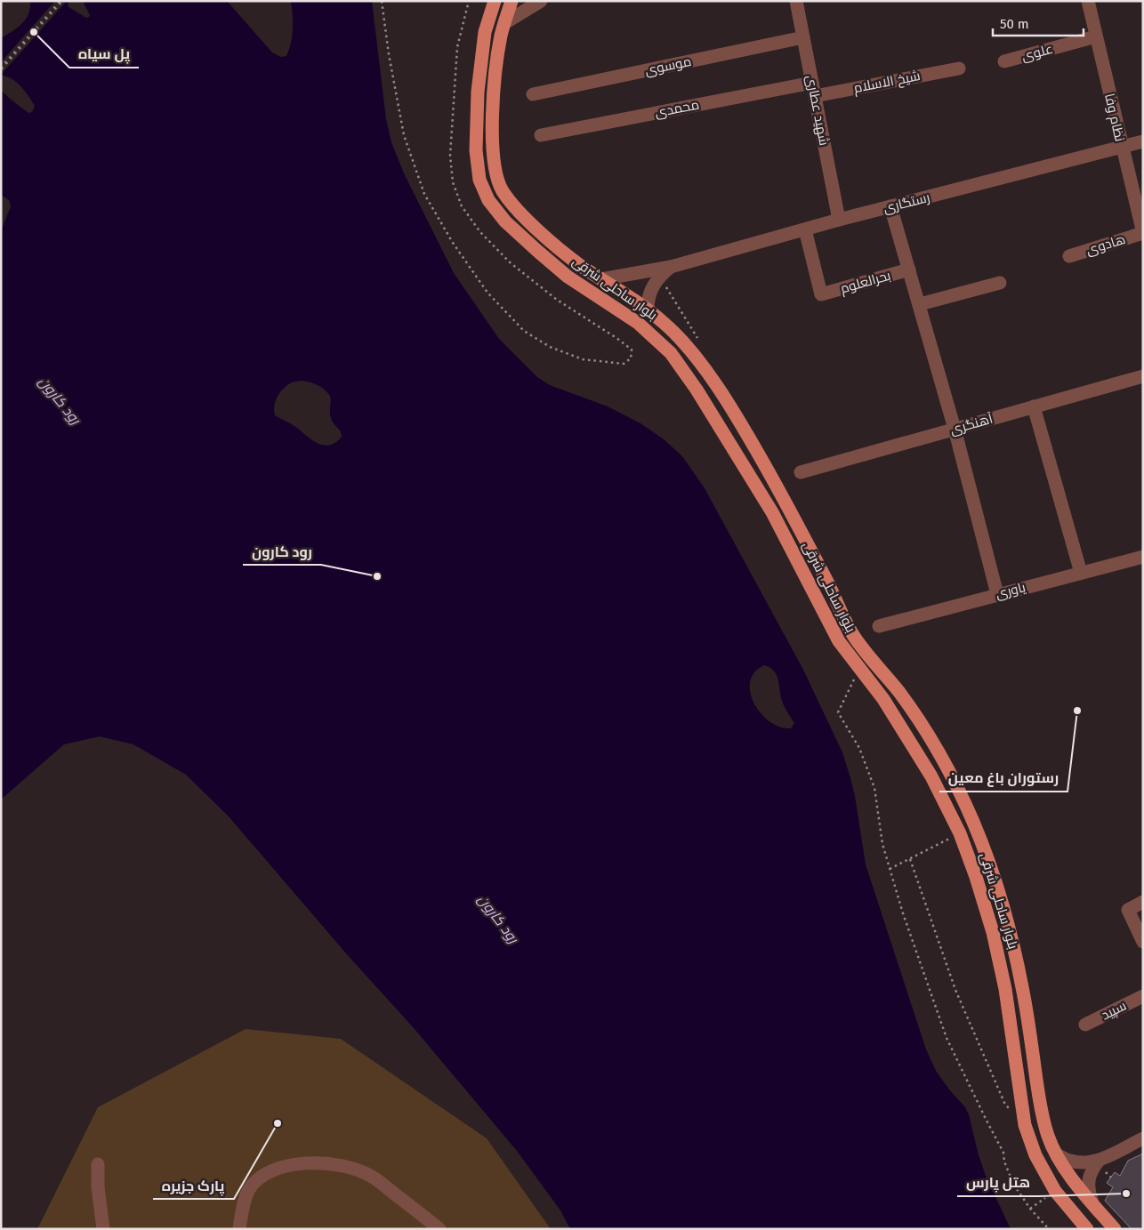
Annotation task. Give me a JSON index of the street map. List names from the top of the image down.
{
  "streets": {
    "main road": ["بلوار ساحلی شرقی"],
    "street": [
      "علوی",
      "موسوی",
      "شیخ الاسلام",
      "محمدی",
      "شهید عطاری",
      "نظام وفا",
      "رستگاری",
      "هادوی",
      "بحرالعلوم",
      "آهنگری",
      "یاوری",
      "سپید"
    ]
  },
  "crossings": [
    ["علوی", "نظام وفا"],
    ["موسوی", "شهید عطاری"],
    ["شیخ الاسلام", "شهید عطاری"],
    ["محمدی", "شهید عطاری"],
    ["شهید عطاری", "رستگاری"],
    ["نظام وفا", "رستگاری"],
    ["نظام وفا", "هادوی"],
    ["رستگاری", "بحرالعلوم"],
    ["رستگاری", "بلوار ساحلی شرقی"]
  ],
  "water": ["رود کارون"],
  "places": [
    "پل سیاه",
    "رود کارون",
    "رستوران باغ معین",
    "پارک جزیره",
    "هتل پارس"
  ],
  "scale_bar": "50 m"
}
